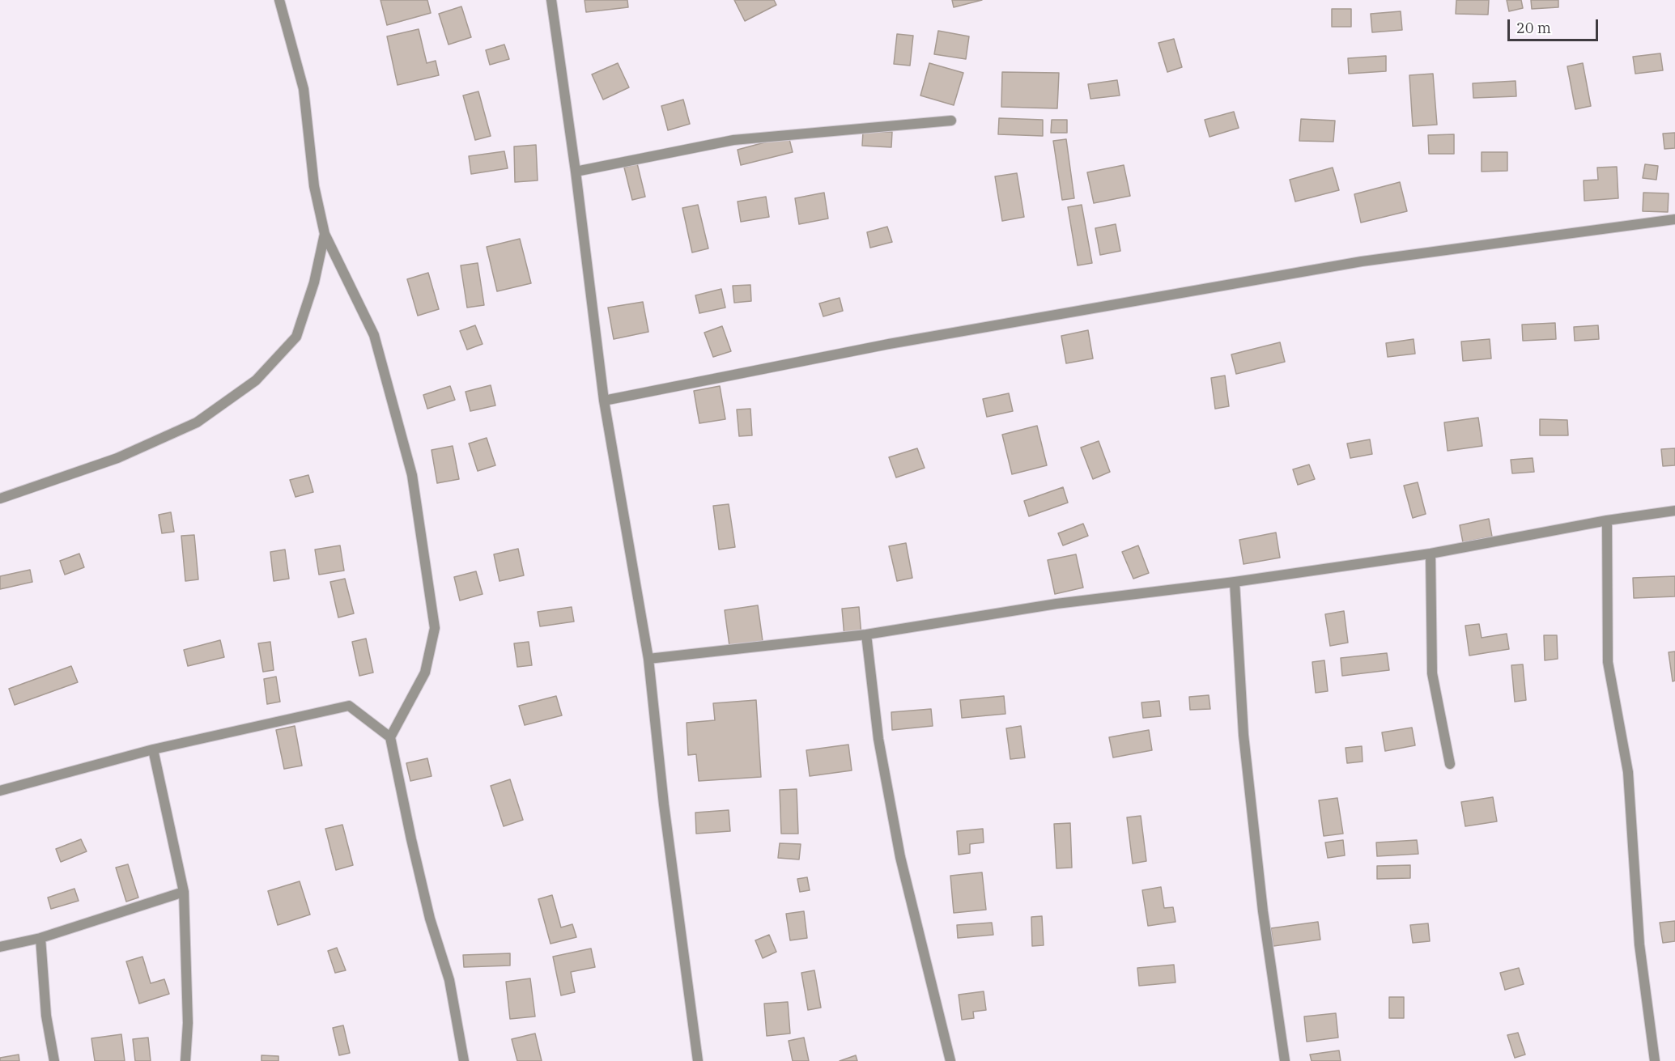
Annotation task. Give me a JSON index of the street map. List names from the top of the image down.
{
  "scale_bar": "20 m"
}
